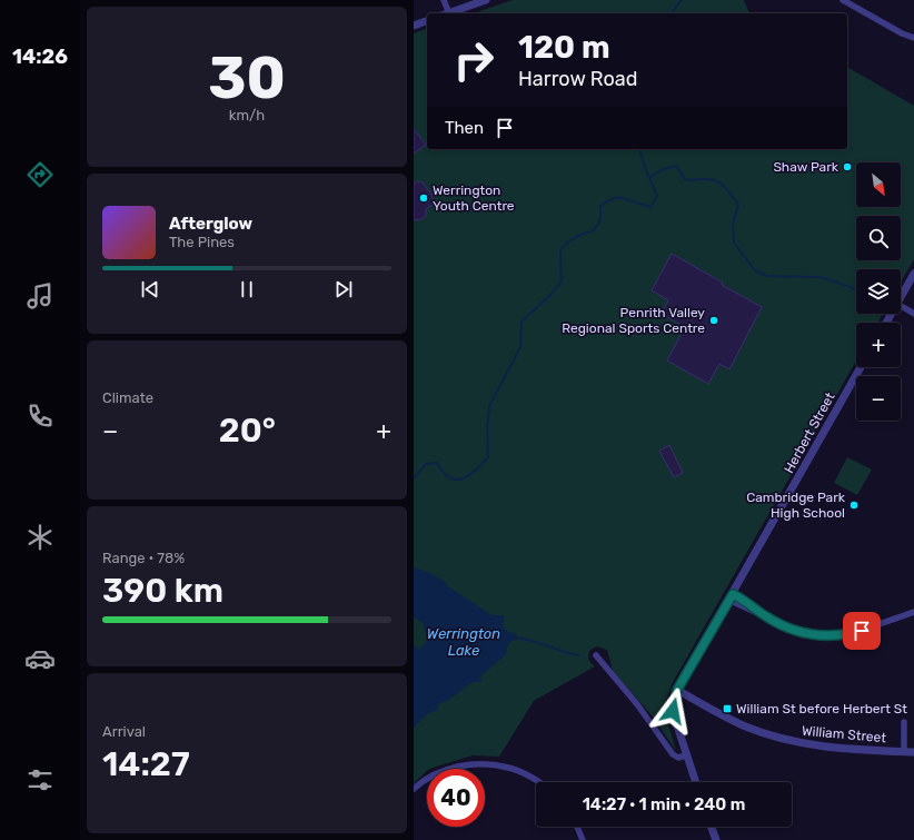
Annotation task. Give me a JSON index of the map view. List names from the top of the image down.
{
  "streets": {
    "street": ["Herbert Street", "William Street"]
  },
  "crossings": [
    ["Herbert Street", "William Street"]
  ],
  "water": ["Werrington Lake"],
  "places": {
    "other": [
      "Shaw Park",
      "Werrington Youth Centre",
      "Penrith Valley Regional Sports Centre",
      "Cambridge Park High School"
    ],
    "transit": ["William St before Herbert St"]
  },
  "north": "bottom right",
  "page": {
    "tabs": "14:26",
    "tile": [
      ["30", "km/h"],
      "Climate",
      ["Range · 78%", "390 km"],
      ["Arrival", "14:27"]
    ],
    "turn": ["120 m", "Harrow Road"],
    "then": "Then",
    "map_buttons": ["+", "−"],
    "song": ["Afterglow", "The Pines"],
    "heat": ["−", "20°", "+"],
    "limit": "40",
    "trip": "14:27 · 1 min · 240 m"
  }
}
